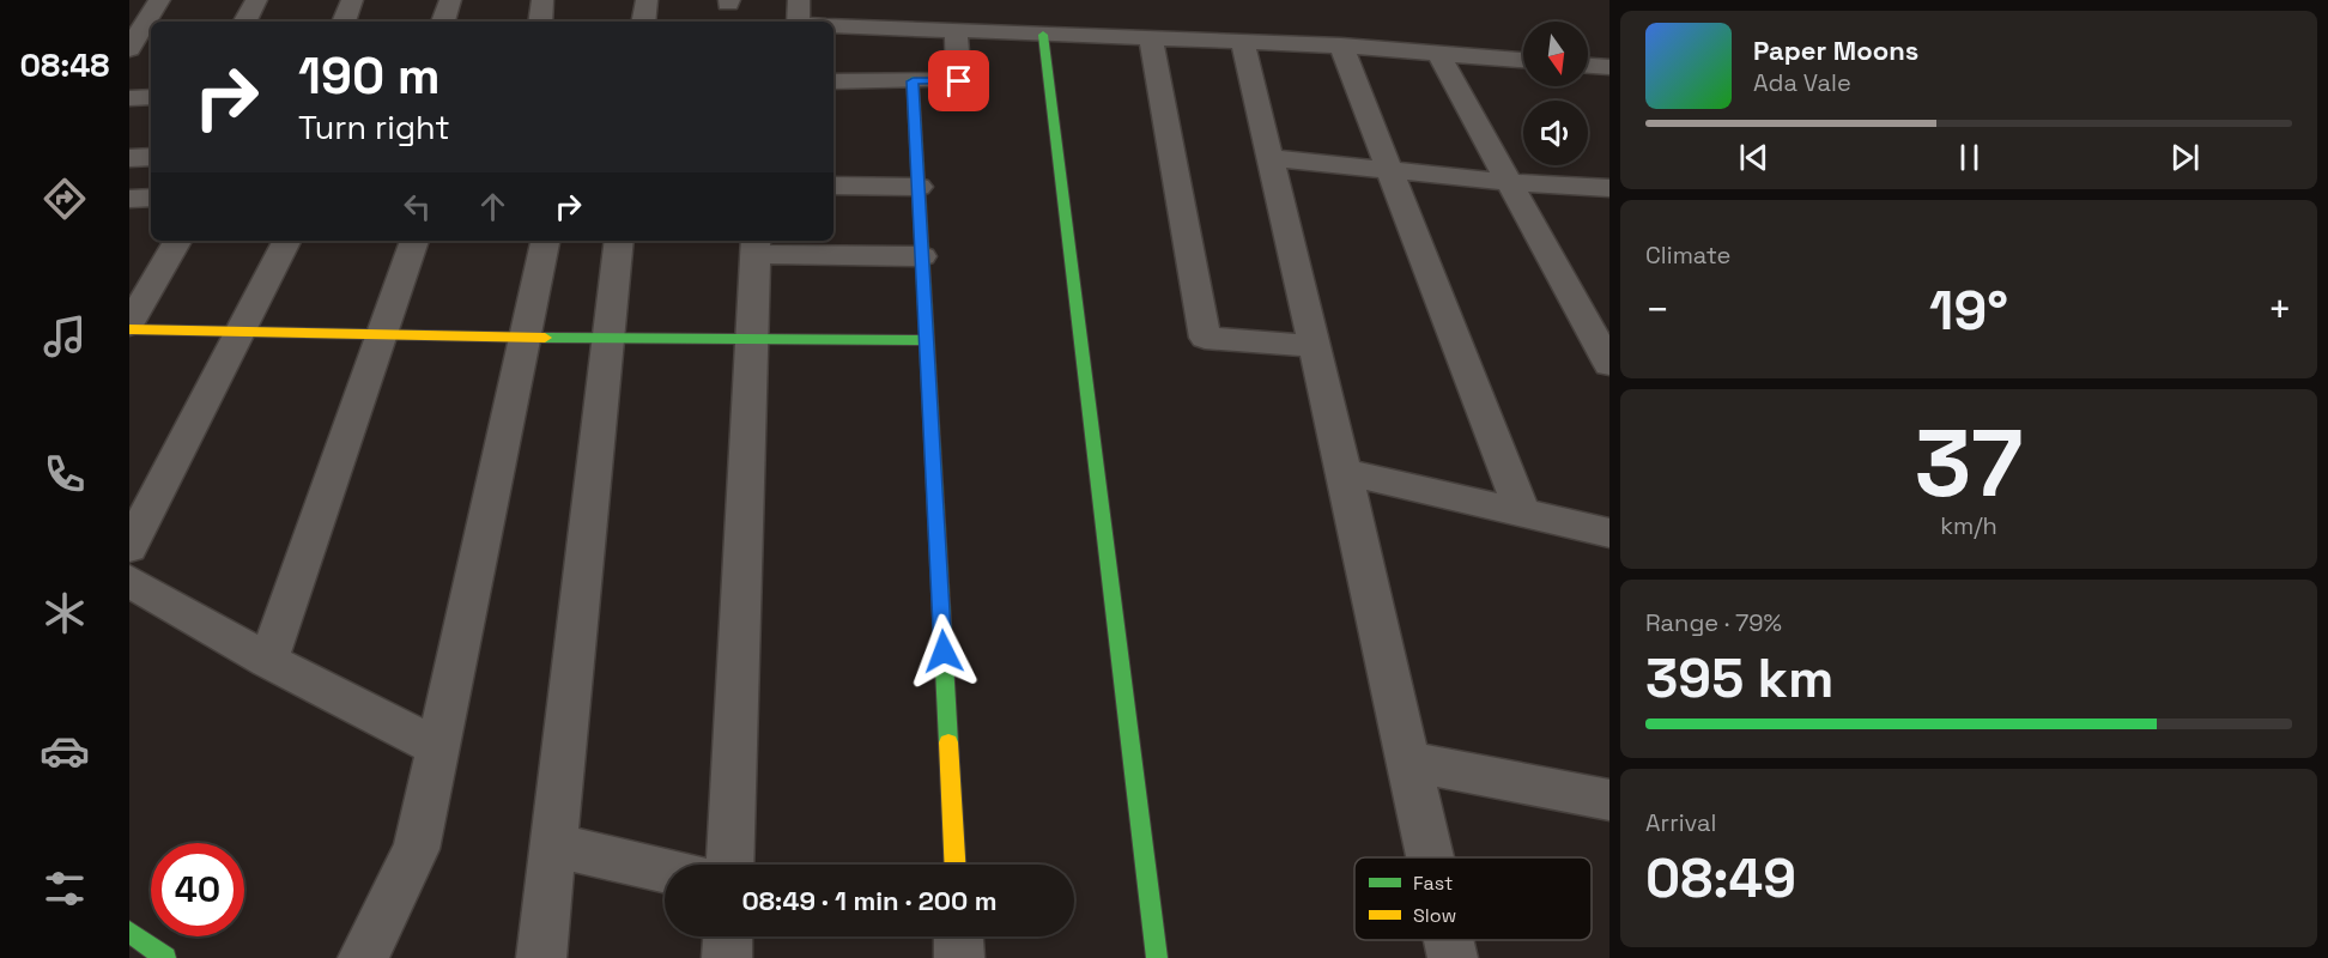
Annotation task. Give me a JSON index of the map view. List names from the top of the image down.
{
  "legend": ["Fast", "Slow"],
  "north": "bottom",
  "page": {
    "tabs": "08:48",
    "turn": ["190 m", "Turn right"],
    "song": ["Paper Moons", "Ada Vale"],
    "tile": [
      "Climate",
      ["37", "km/h"],
      ["Range · 79%", "395 km"],
      ["Arrival", "08:49"]
    ],
    "heat": ["−", "19°", "+"],
    "limit": "40",
    "trip": "08:49 · 1 min · 200 m"
  }
}
